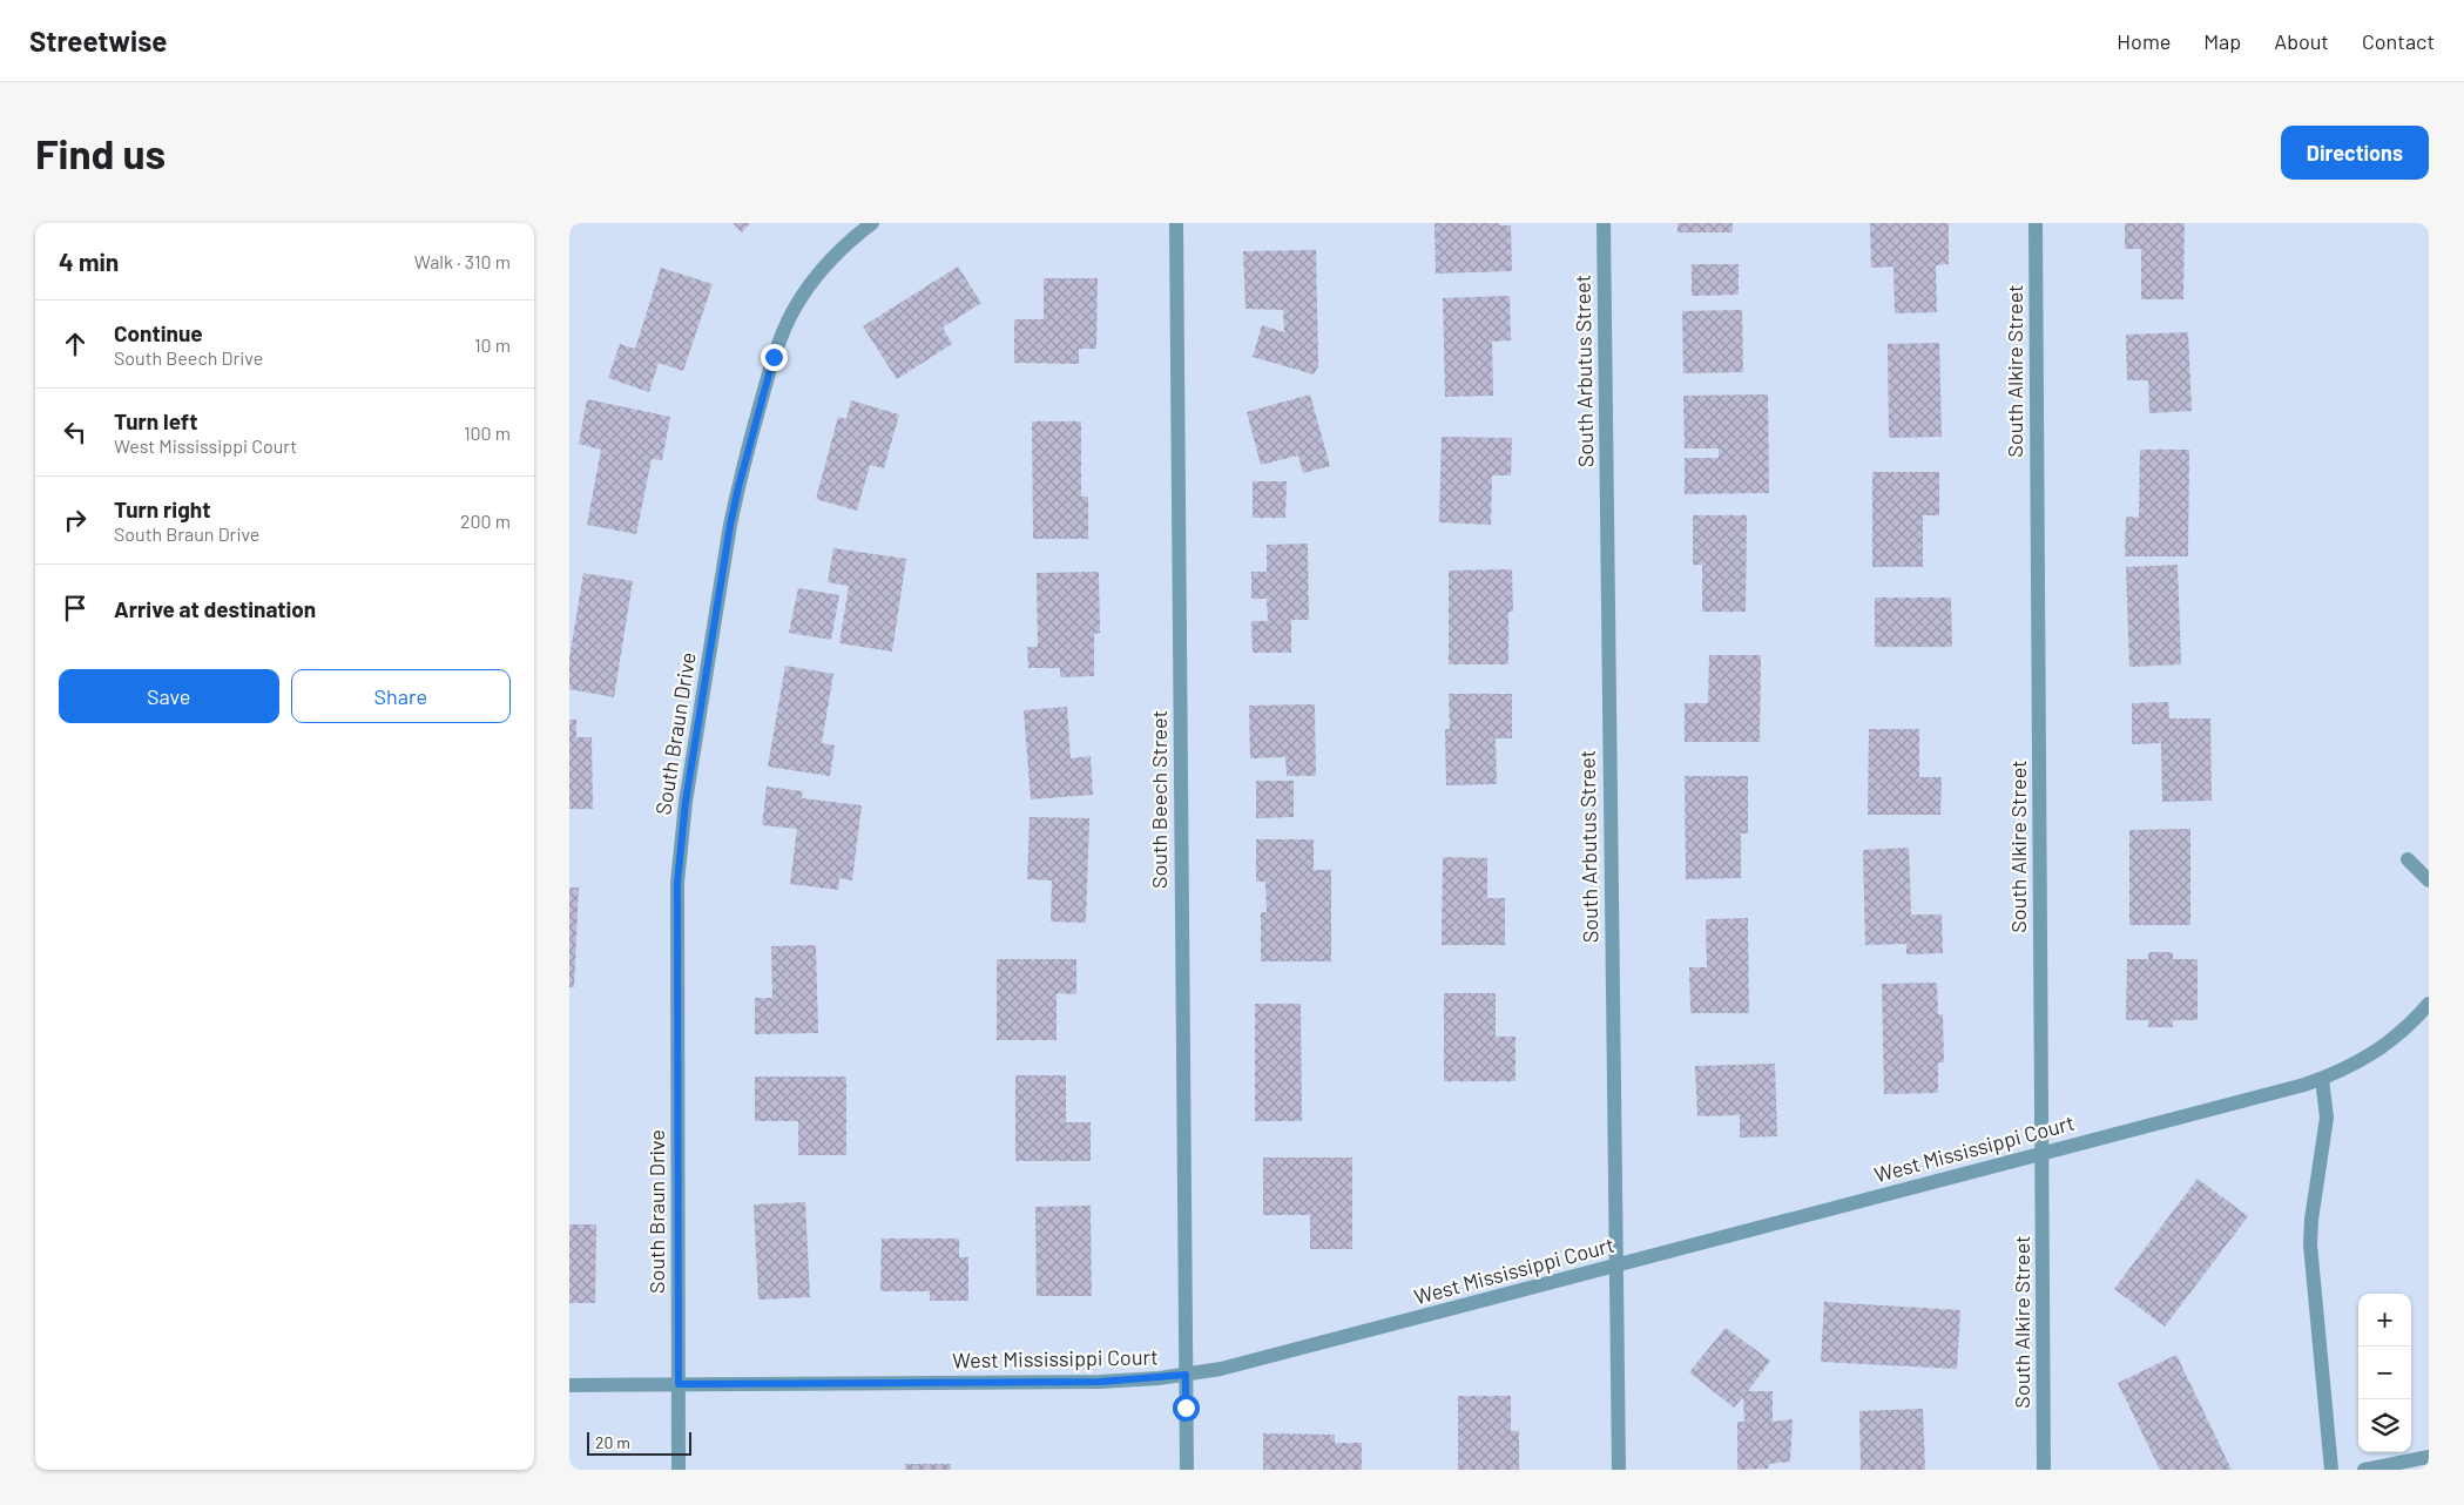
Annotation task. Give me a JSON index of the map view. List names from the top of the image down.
{
  "streets": {
    "street": [
      "South Arbutus Street",
      "South Alkire Street",
      "South Braun Drive",
      "South Beech Street",
      "West Mississippi Court"
    ]
  },
  "crossings": [
    ["South Arbutus Street", "West Mississippi Court"],
    ["South Alkire Street", "West Mississippi Court"],
    ["South Braun Drive", "West Mississippi Court"],
    ["South Beech Street", "West Mississippi Court"]
  ],
  "scale_bar": "20 m",
  "page": {
    "header": "Streetwise",
    "nav": [
      "Home",
      "Map",
      "About",
      "Contact"
    ],
    "buttons": [
      "Directions",
      ["Save", "Share"]
    ],
    "title": "Find us",
    "heading": ["4 min", "Walk · 310 m"],
    "list": [
      ["Continue", "South Beech Drive", "10 m"],
      ["Turn left", "West Mississippi Court", "100 m"],
      ["Turn right", "South Braun Drive", "200 m"],
      "Arrive at destination"
    ],
    "map_buttons": ["+", "−"],
    "scale": "20 m"
  }
}
